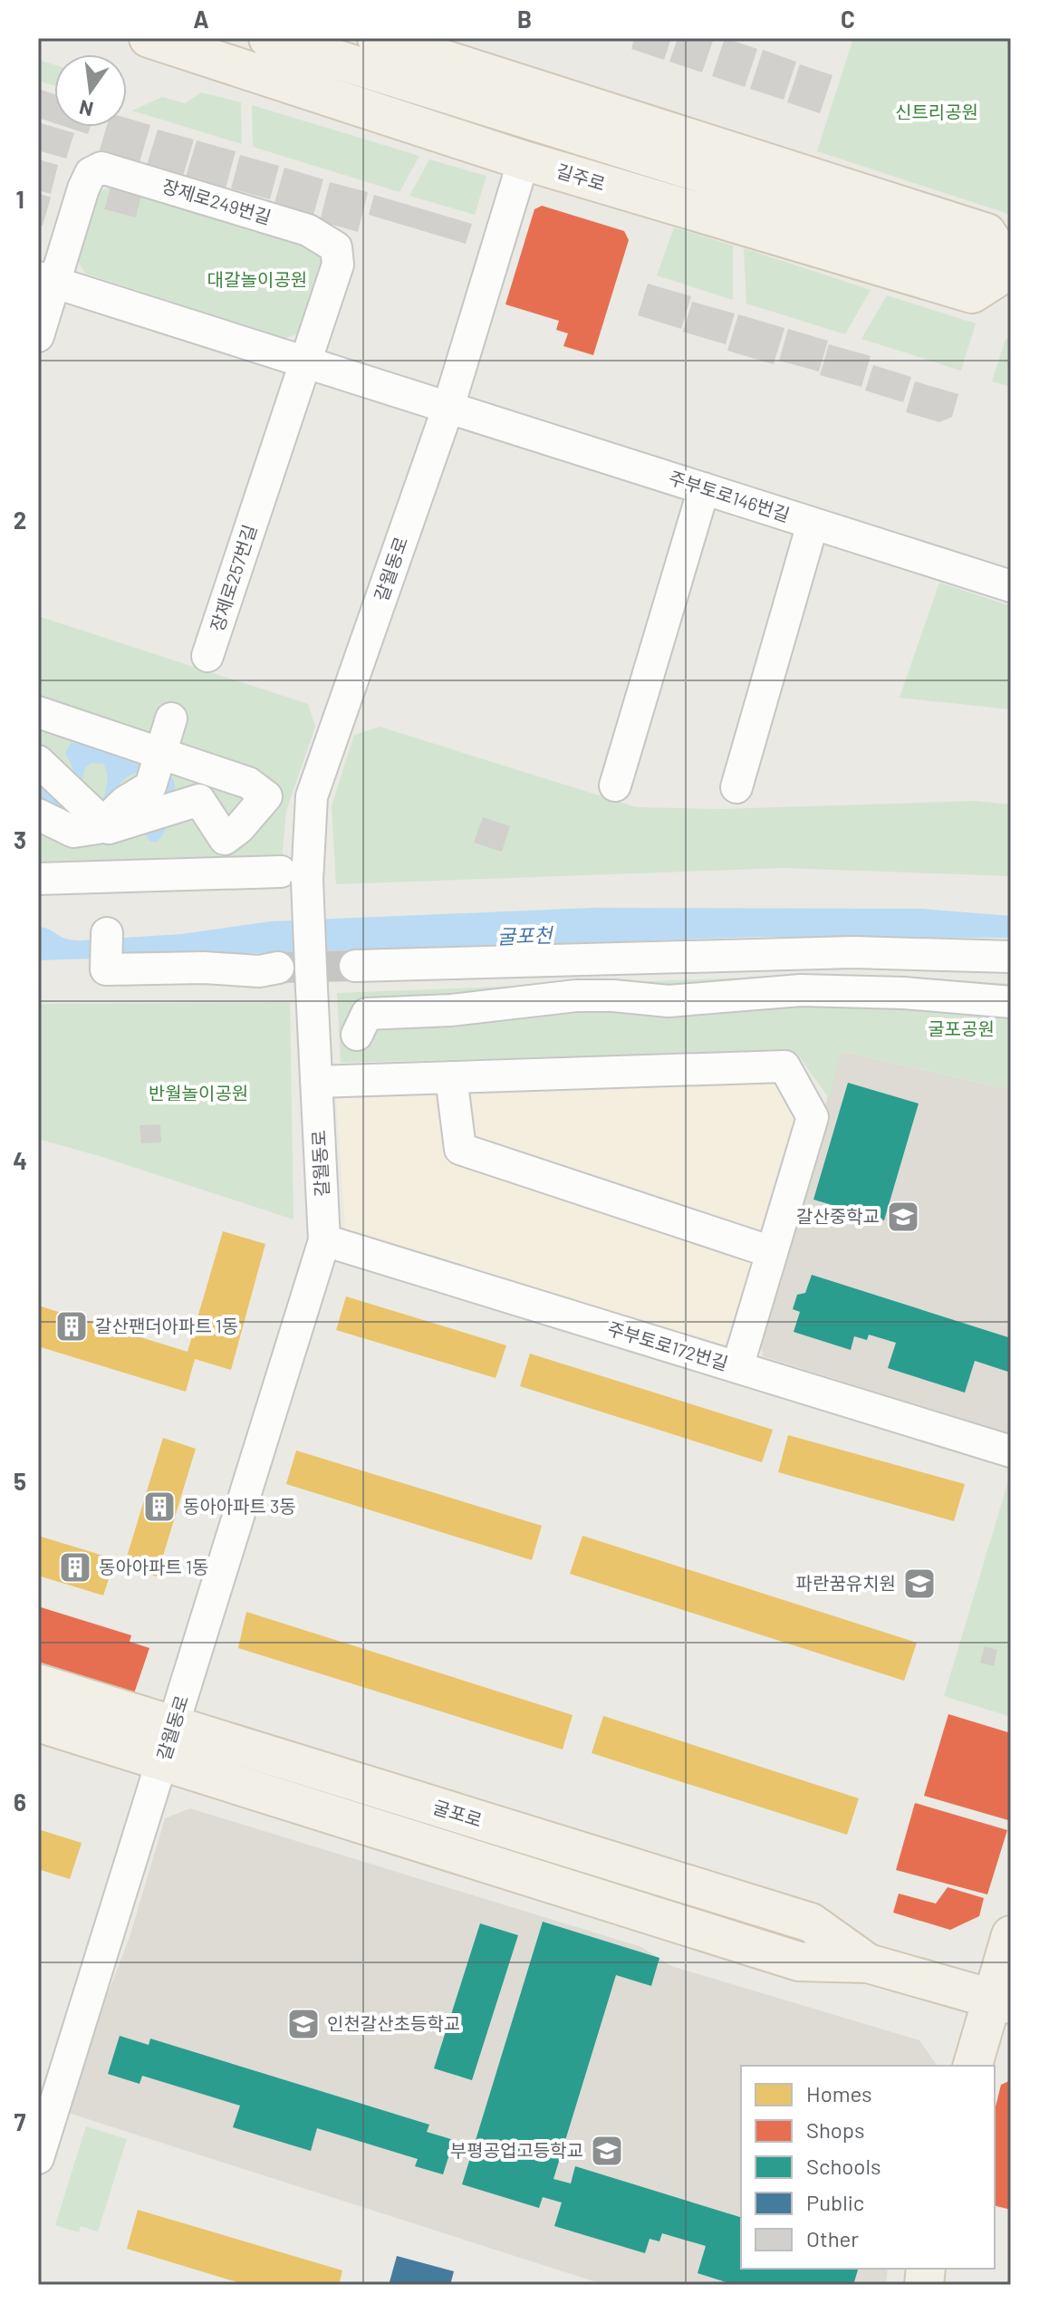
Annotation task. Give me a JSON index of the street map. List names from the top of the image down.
{
  "streets": {
    "main road": ["길주로", "굴포로"],
    "street": [
      "장제로249번길",
      "주부토로146번길",
      "갈월동로",
      "장제로257번길",
      "주부토로172번길"
    ]
  },
  "crossings": [
    ["길주로", "갈월동로"],
    ["장제로249번길", "장제로257번길"],
    ["주부토로146번길", "갈월동로"],
    ["갈월동로", "주부토로172번길"],
    ["갈월동로", "굴포로"]
  ],
  "water": ["굴포천"],
  "parks": [
    "신트리공원",
    "대갈놀이공원",
    "굴포공원",
    "반월놀이공원"
  ],
  "places": {
    "school or university": [
      "갈산중학교",
      "파란꿈유치원",
      "인천갈산초등학교",
      "부평공업고등학교"
    ],
    "building": ["갈산팬더아파트 1동", "동아아파트 3동", "동아아파트 1동"]
  },
  "legend": [
    "Homes",
    "Shops",
    "Schools",
    "Public",
    "Other"
  ],
  "north": "bottom",
  "grid": {
    "columns": ["A", "B", "C"],
    "rows": [
      "1",
      "2",
      "3",
      "4",
      "5",
      "6",
      "7"
    ]
  }
}
